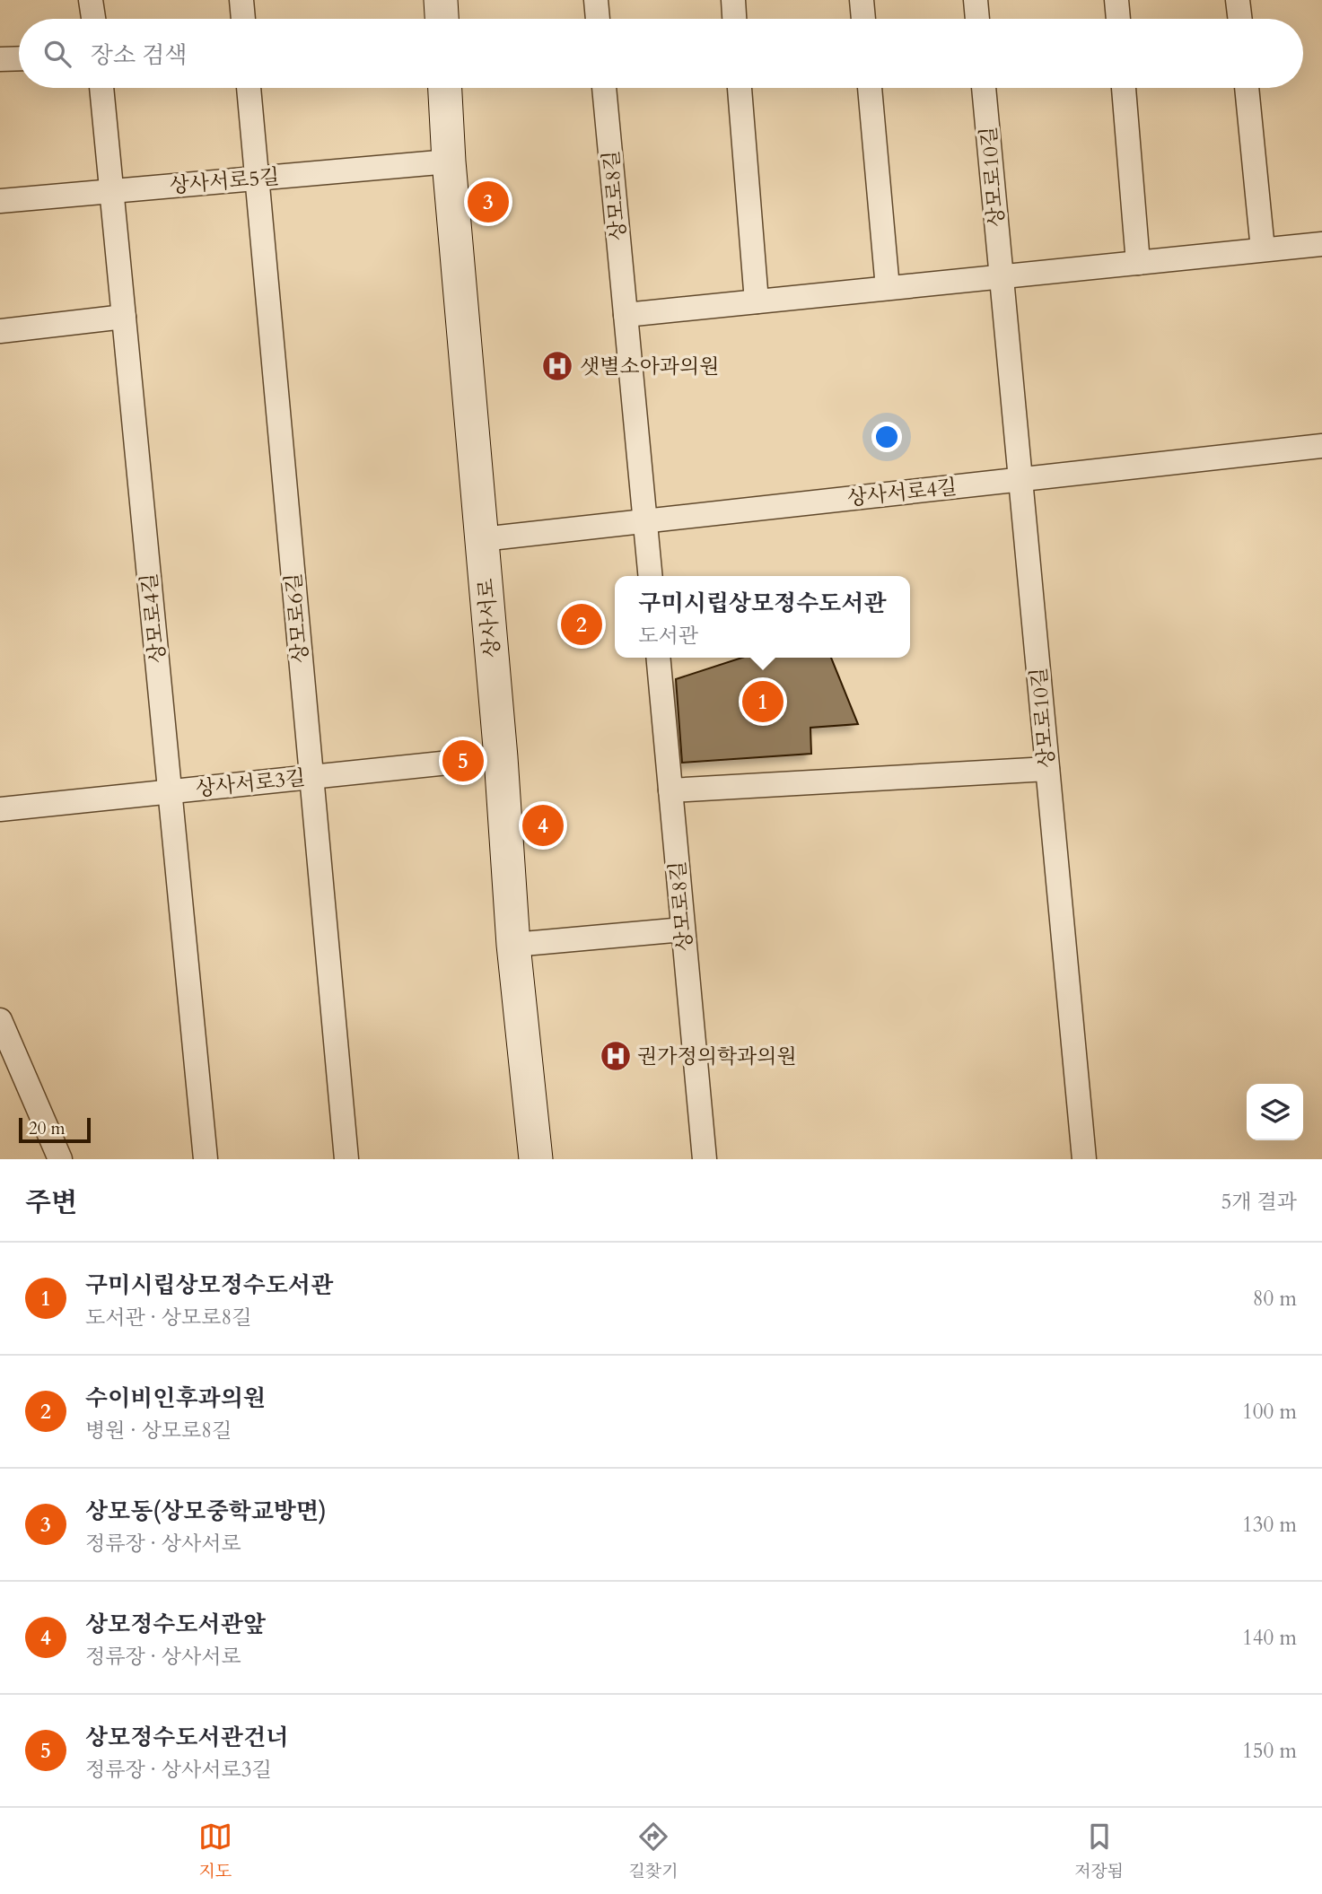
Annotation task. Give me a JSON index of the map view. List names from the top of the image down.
{
  "streets": {
    "street": [
      "상모로10길",
      "상사서로5길",
      "상모로8길",
      "상사서로4길",
      "상모로4길",
      "상모로6길",
      "상사서로",
      "상사서로3길"
    ]
  },
  "crossings": [
    ["상모로10길", "상사서로4길"],
    ["상사서로5길", "상모로4길"],
    ["상사서로5길", "상모로6길"],
    ["상사서로5길", "상사서로"],
    ["상모로8길", "상사서로4길"],
    ["상사서로4길", "상사서로"],
    ["상모로4길", "상사서로3길"],
    ["상모로6길", "상사서로3길"],
    ["상사서로", "상사서로3길"]
  ],
  "places": {
    "hospital": ["샛별소아과의원", "권가정의학과의원"]
  },
  "scale_bar": "20 m",
  "page": {
    "search": "장소 검색",
    "pins": [
      "3",
      "2",
      "1",
      "5",
      "4"
    ],
    "popup": ["구미시립상모정수도서관", "도서관"],
    "scale": "20 m",
    "heading": ["주변", "5개 결과"],
    "list": [
      {
        "mark": "1",
        "name": "구미시립상모정수도서관",
        "note": "도서관 · 상모로8길",
        "value": "80 m"
      },
      {
        "mark": "2",
        "name": "수이비인후과의원",
        "note": "병원 · 상모로8길",
        "value": "100 m"
      },
      {
        "mark": "3",
        "name": "상모동(상모중학교방면)",
        "note": "정류장 · 상사서로",
        "value": "130 m"
      },
      {
        "mark": "4",
        "name": "상모정수도서관앞",
        "note": "정류장 · 상사서로",
        "value": "140 m"
      },
      {
        "mark": "5",
        "name": "상모정수도서관건너",
        "note": "정류장 · 상사서로3길",
        "value": "150 m"
      }
    ],
    "nav": ["지도", "길찾기", "저장됨"]
  }
}
